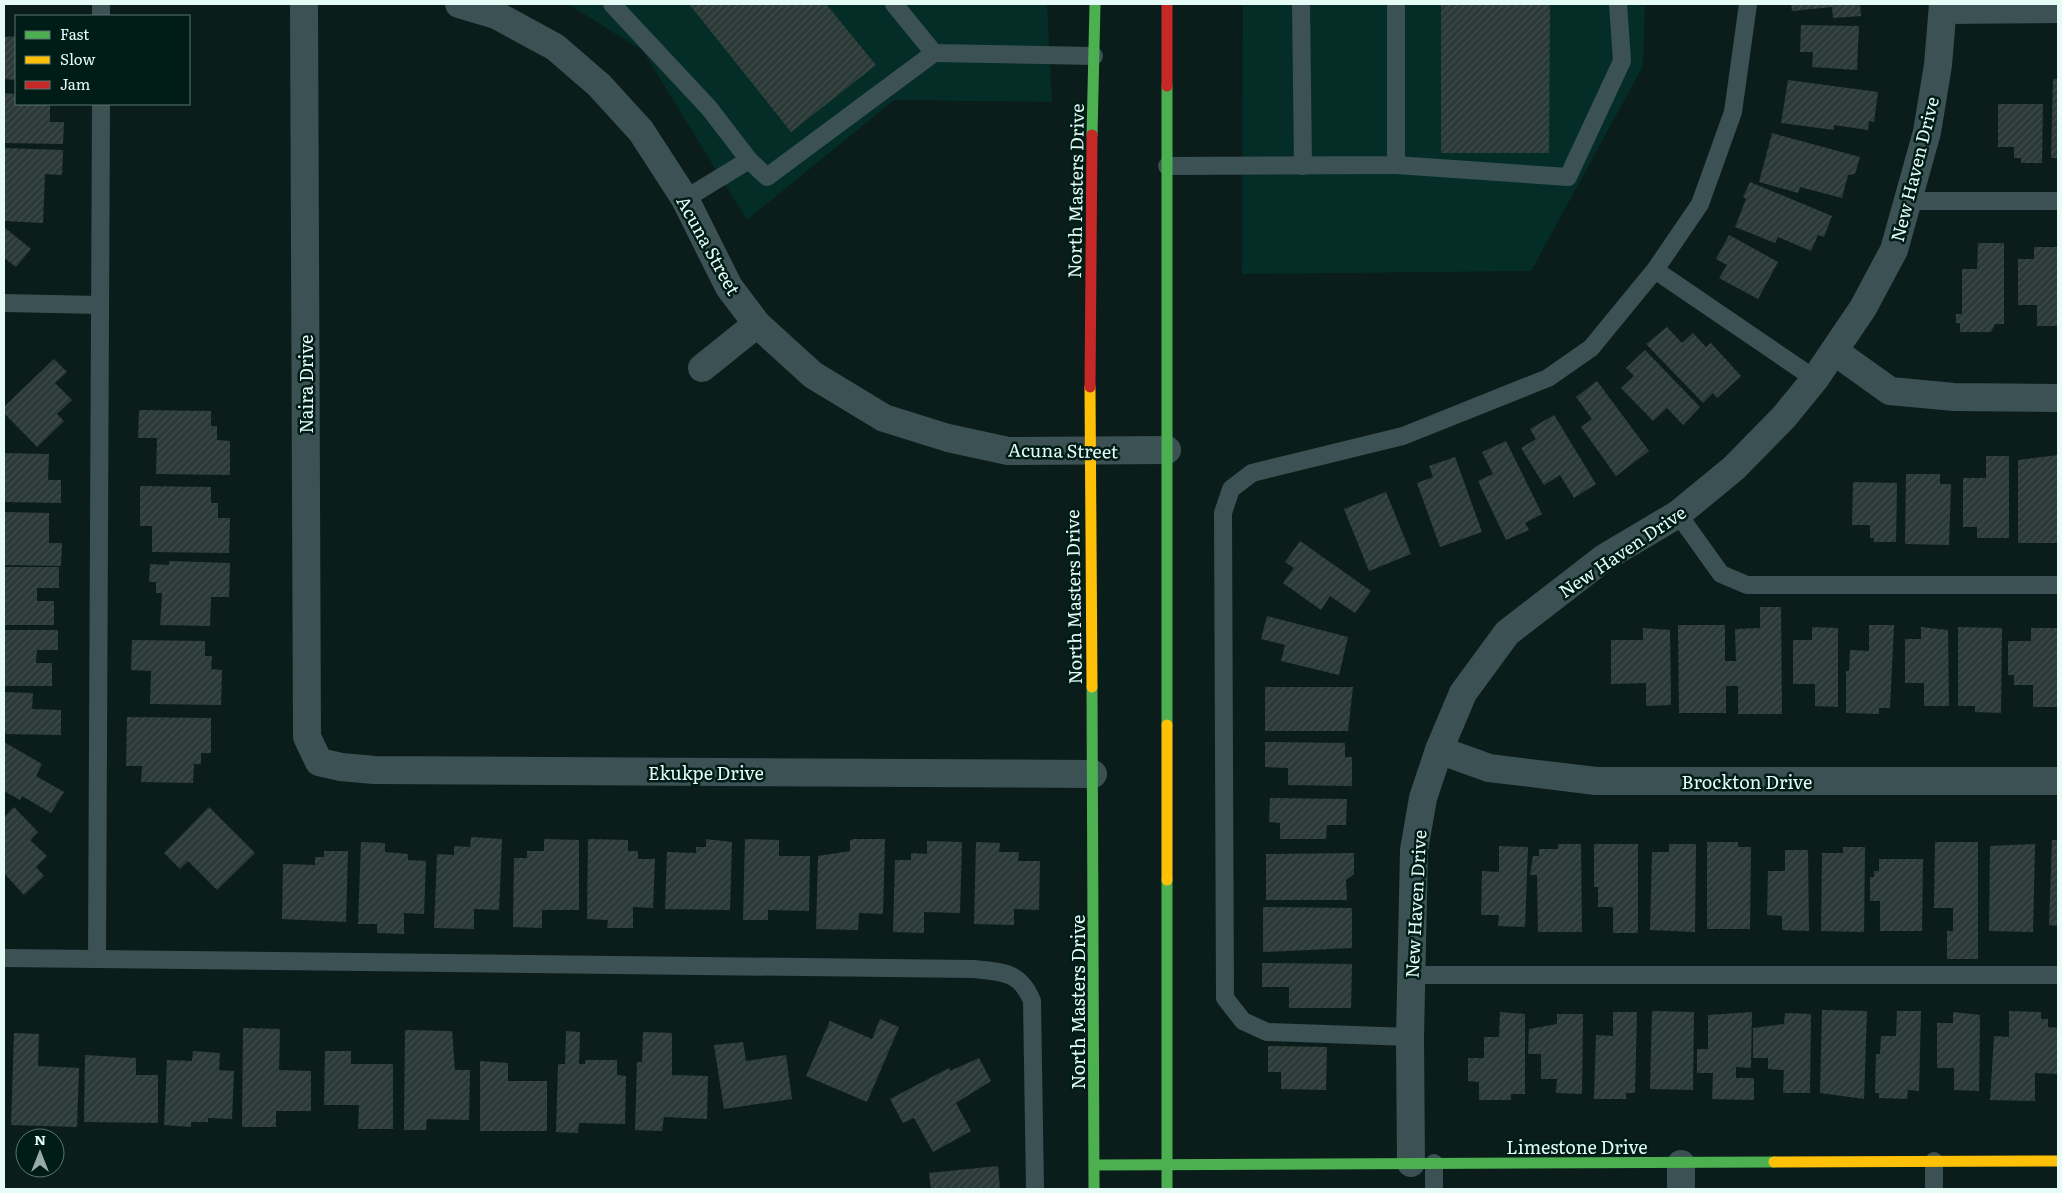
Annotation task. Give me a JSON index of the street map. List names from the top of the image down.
{
  "streets": {
    "main road": ["North Masters Drive", "Limestone Drive"],
    "street": [
      "New Haven Drive",
      "Acuna Street",
      "Naira Drive",
      "Ekukpe Drive",
      "Brockton Drive"
    ]
  },
  "crossings": [
    ["New Haven Drive", "Brockton Drive"],
    ["New Haven Drive", "Limestone Drive"],
    ["North Masters Drive", "Acuna Street"],
    ["North Masters Drive", "Ekukpe Drive"],
    ["North Masters Drive", "Limestone Drive"],
    ["Naira Drive", "Ekukpe Drive"]
  ],
  "legend": ["Fast", "Slow", "Jam"],
  "north": "top"
}
